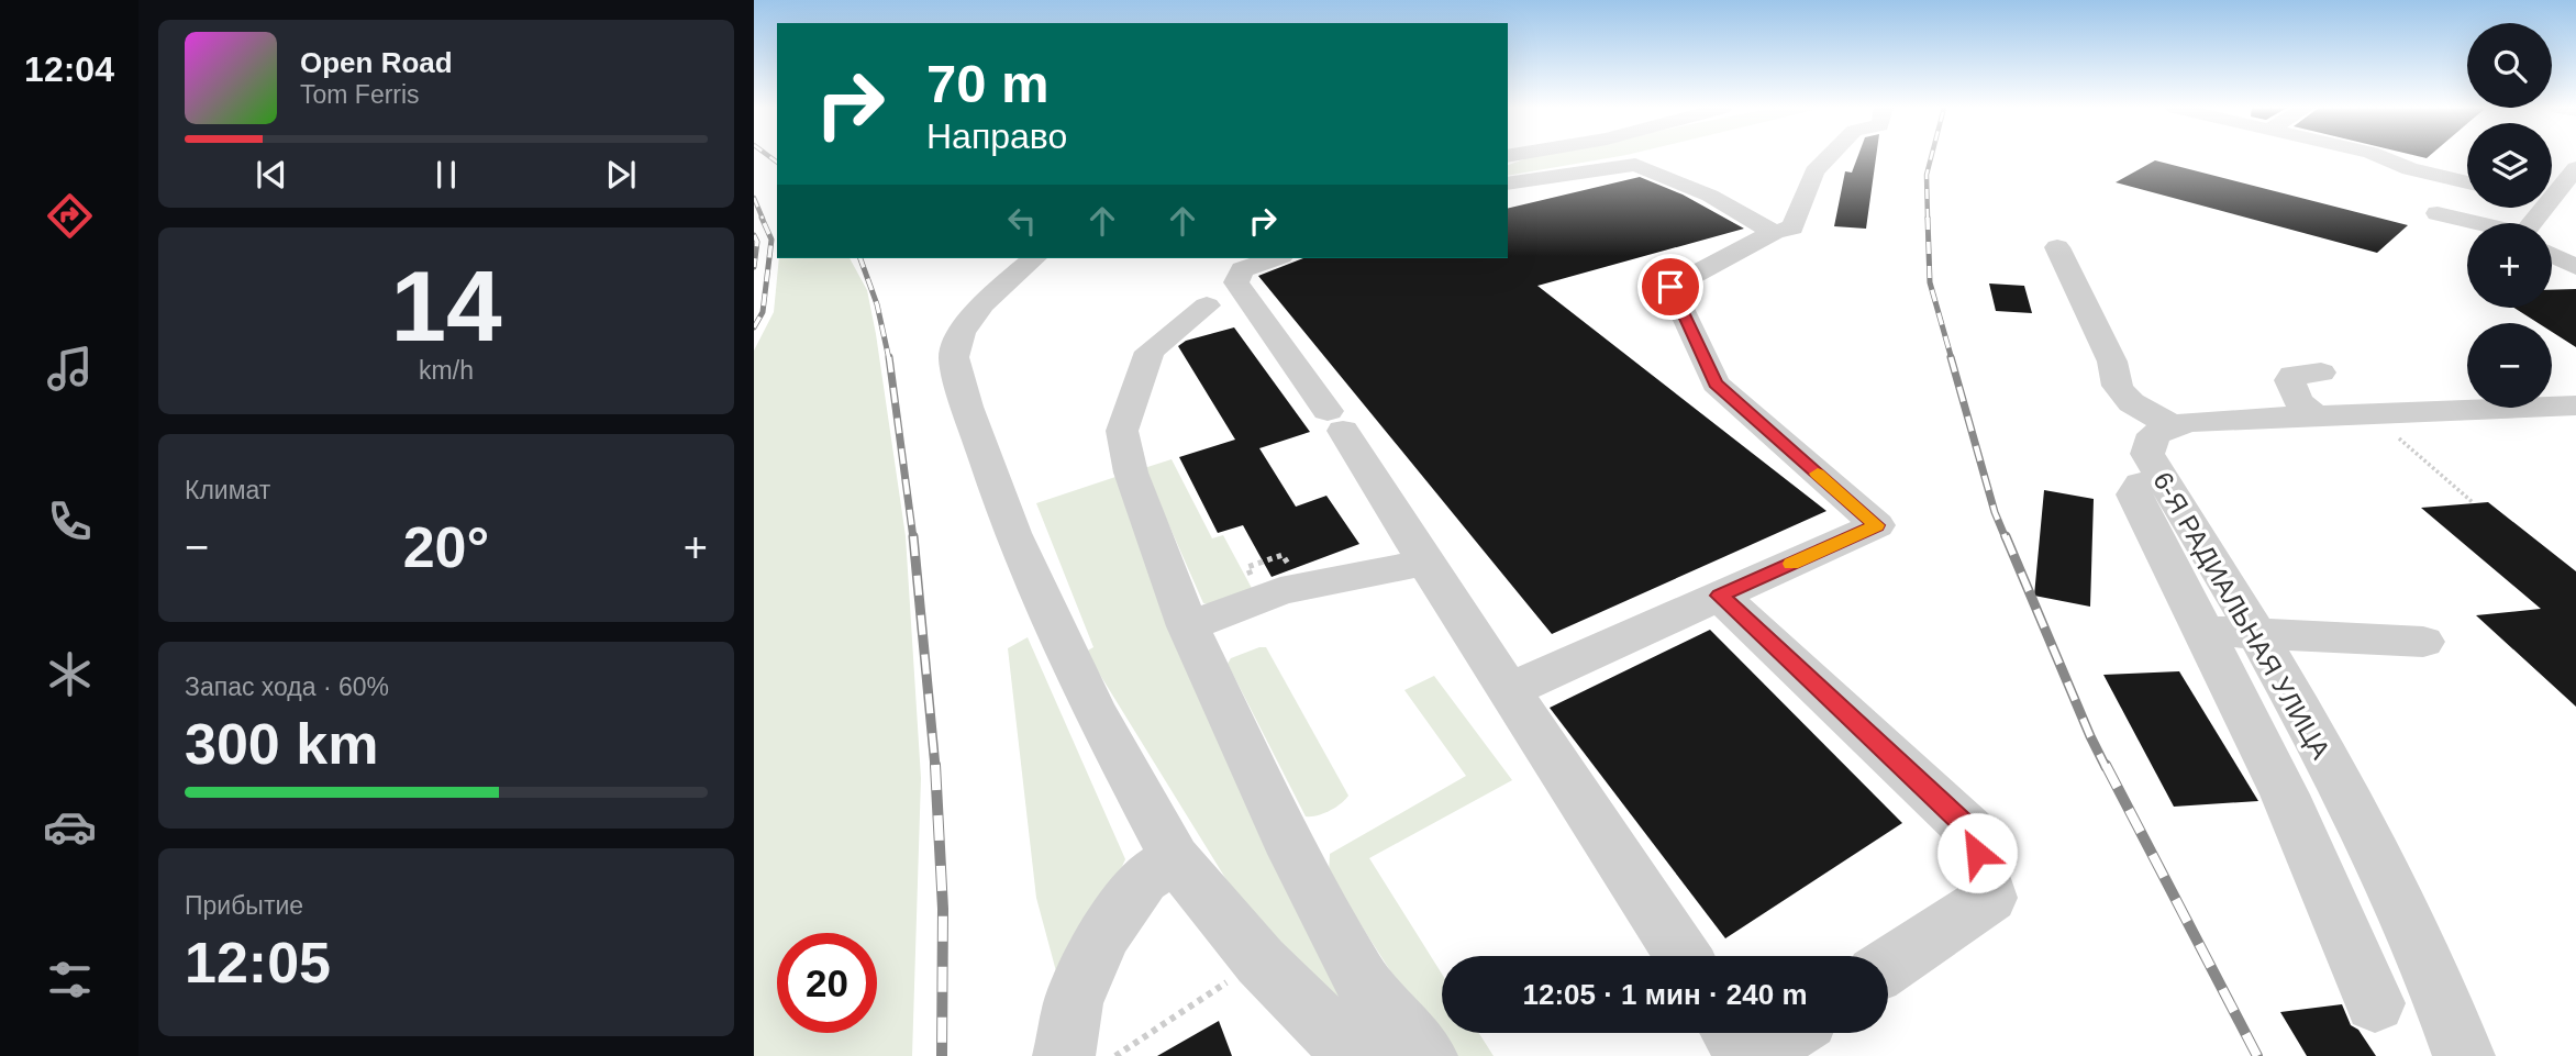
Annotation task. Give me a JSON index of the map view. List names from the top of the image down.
{
  "streets": {
    "street": ["6-Я РАДИАЛЬНАЯ УЛИЦА"]
  },
  "page": {
    "tabs": "12:04",
    "map_buttons": ["+", "−"],
    "turn": ["70 m", "Направо"],
    "song": ["Open Road", "Tom Ferris"],
    "tile": [
      ["14", "km/h"],
      "Климат",
      ["Запас хода · 60%", "300 km"],
      ["Прибытие", "12:05"]
    ],
    "heat": ["−", "20°", "+"],
    "limit": "20",
    "trip": "12:05 · 1 мин · 240 m"
  }
}
